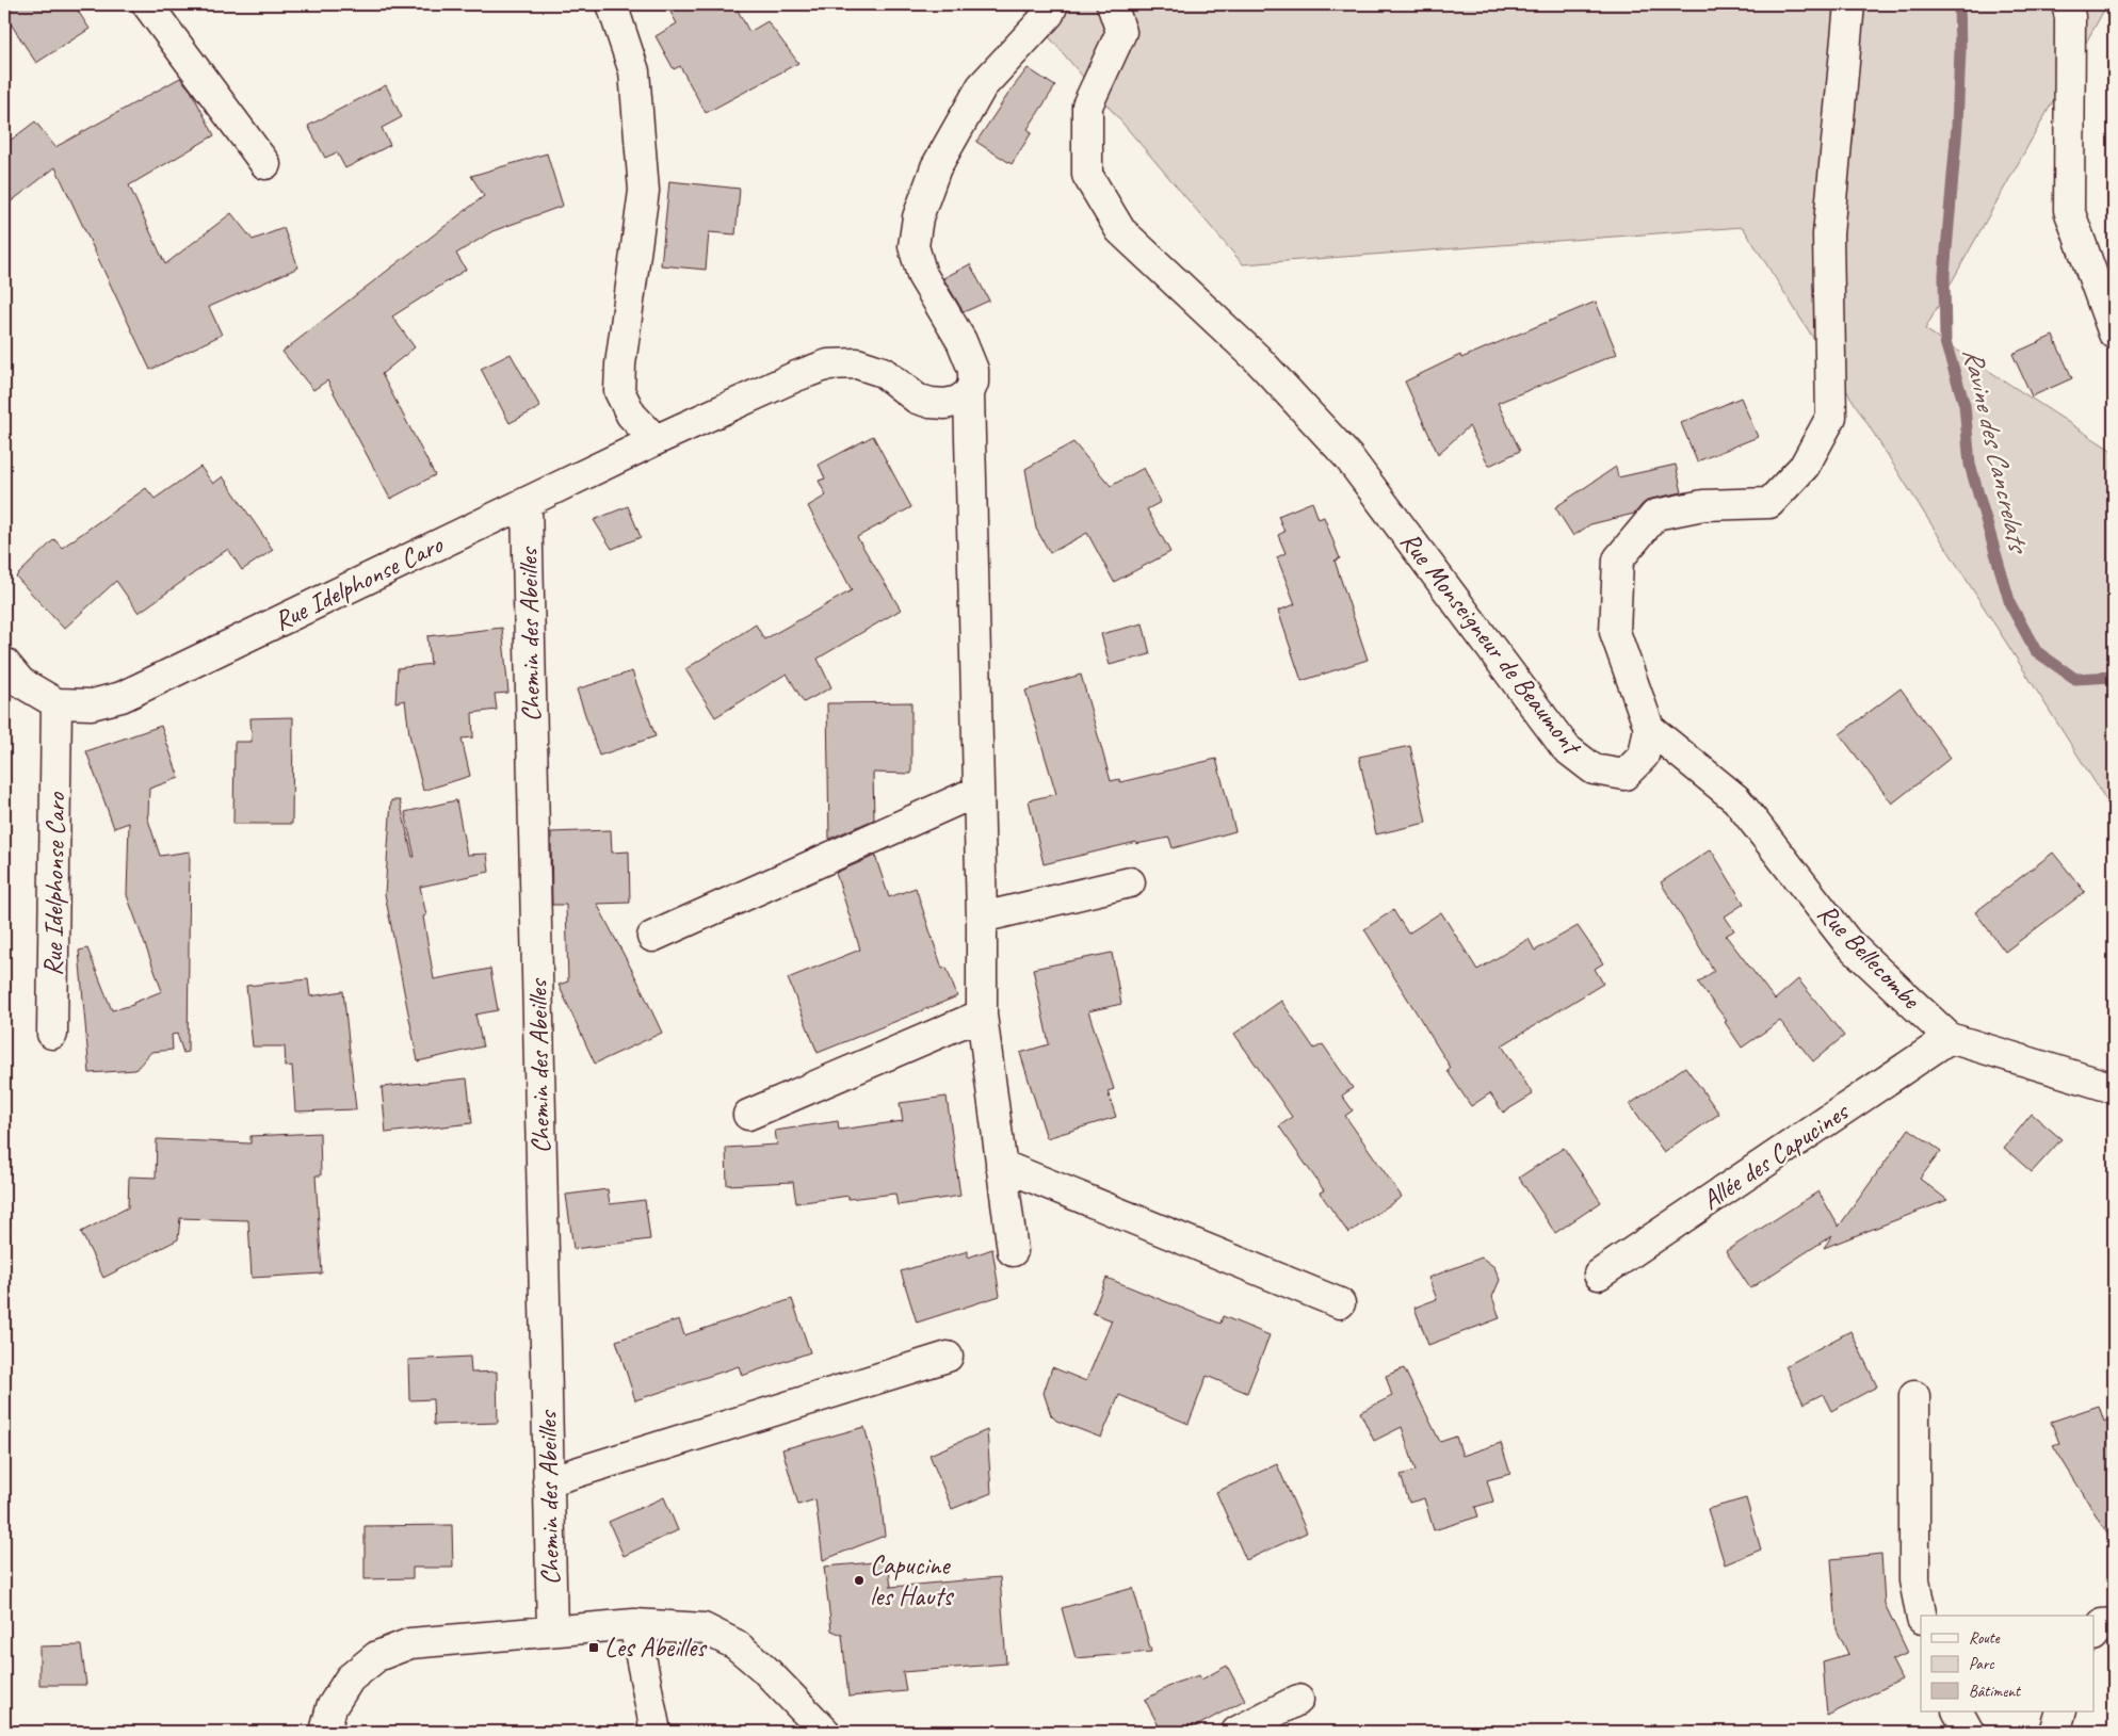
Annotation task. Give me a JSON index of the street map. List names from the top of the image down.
{
  "streets": {
    "street": [
      "Rue Idelphonse Caro",
      "Chemin des Abeilles",
      "Rue Monseigneur de Beaumont",
      "Rue Bellecombe",
      "Allée des Capucines"
    ]
  },
  "crossings": [
    ["Rue Idelphonse Caro", "Chemin des Abeilles"],
    ["Rue Monseigneur de Beaumont", "Rue Bellecombe"],
    ["Rue Bellecombe", "Allée des Capucines"]
  ],
  "water": ["Ravine des Cancrelats"],
  "places": {
    "other": ["Capucine les Hauts"],
    "transit": ["Les Abeilles"]
  },
  "legend": ["Route", "Parc", "Bâtiment"]
}
